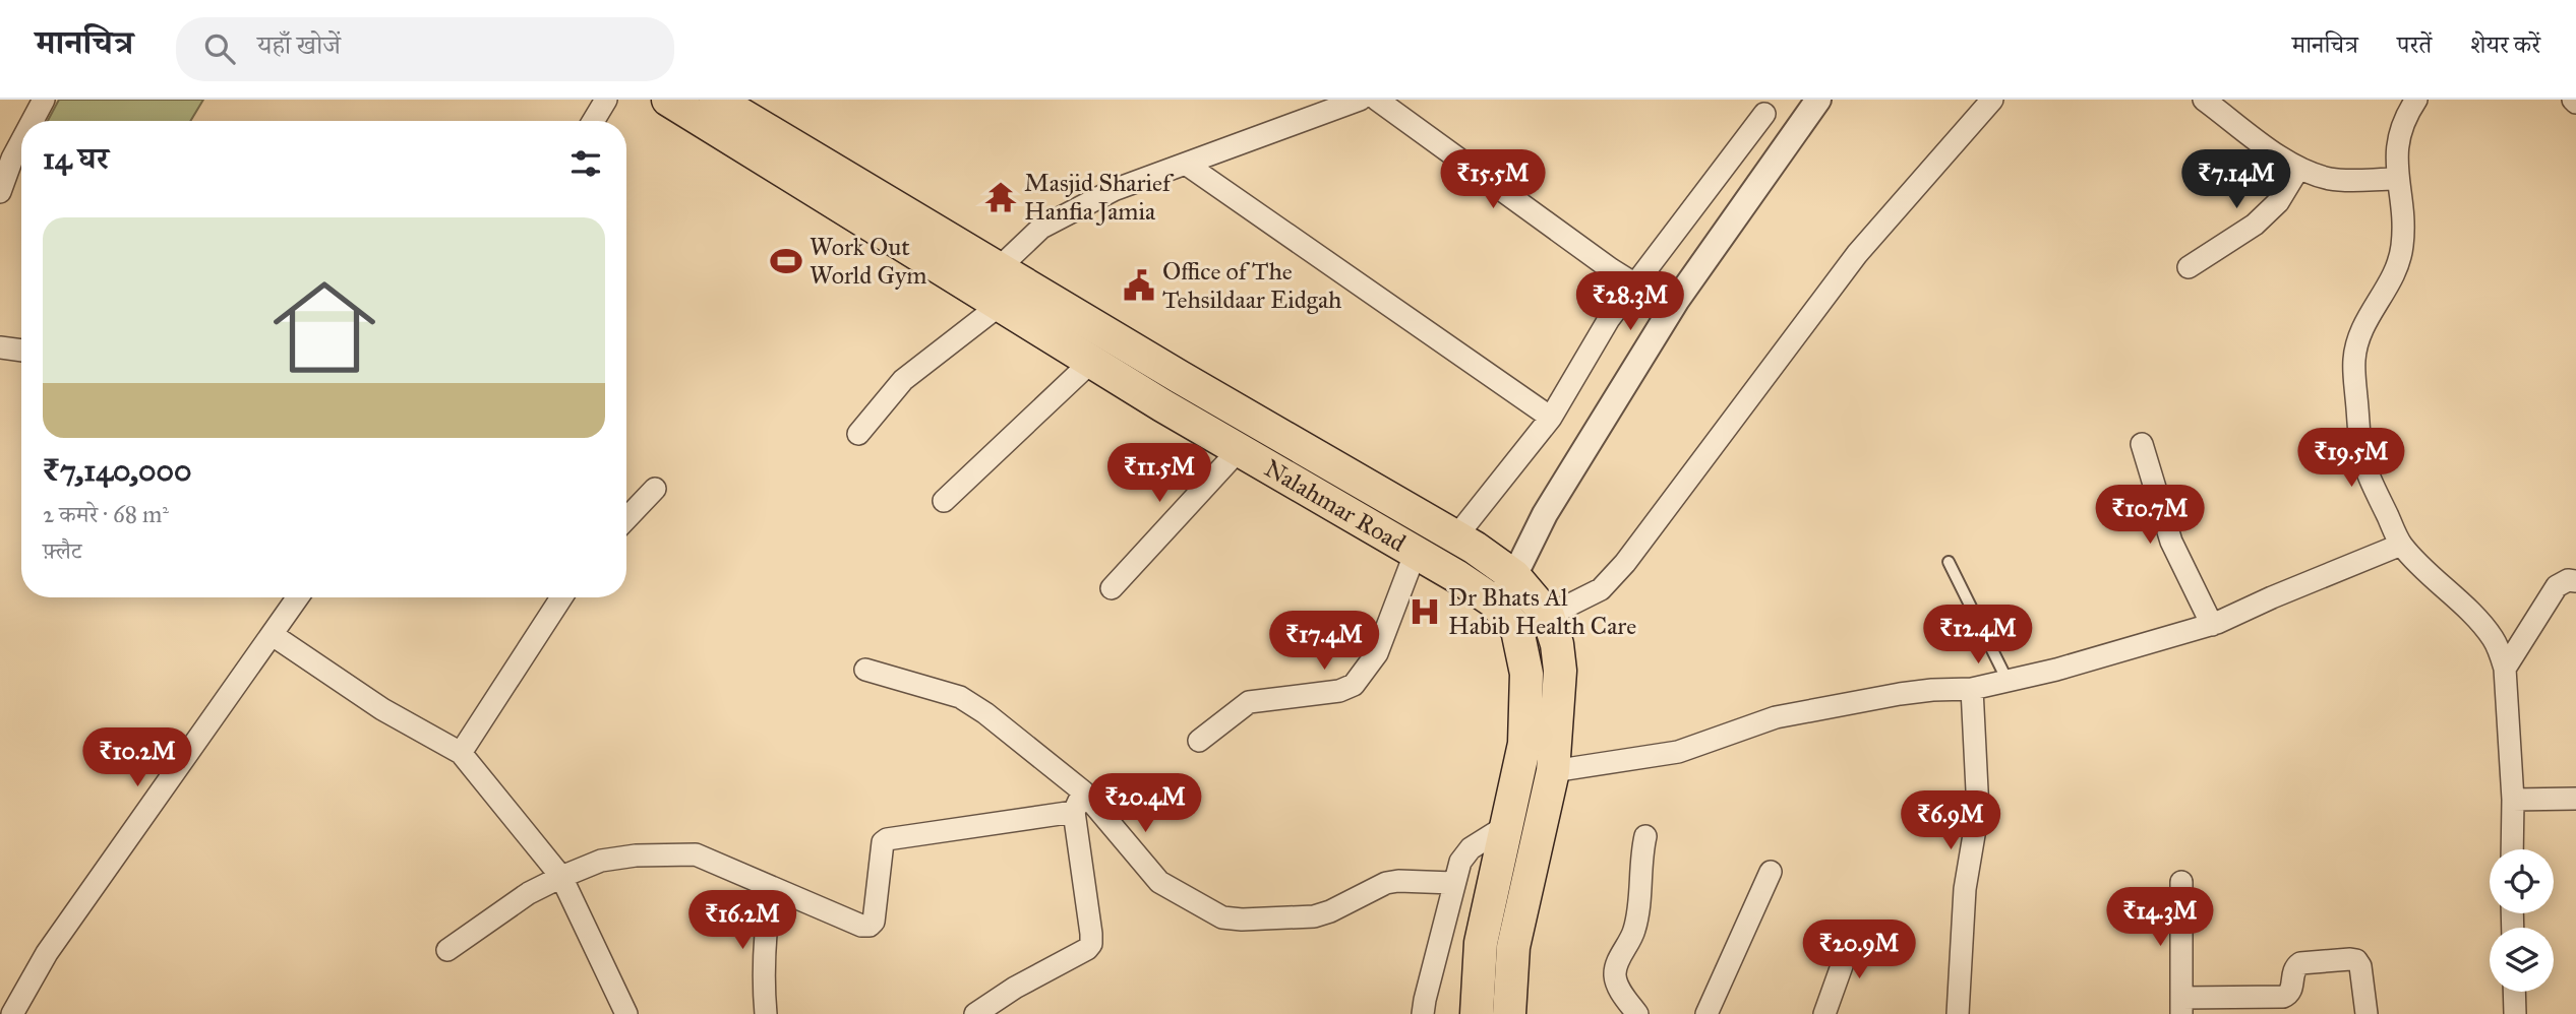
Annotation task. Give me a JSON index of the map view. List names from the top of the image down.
{
  "streets": {
    "main road": ["Nalahmar Road"]
  },
  "places": {
    "temple": ["Masjid Sharief Hanfia Jamia"],
    "sports": ["Work Out World Gym"],
    "public building": ["Office of The Tehsildaar Eidgah"],
    "hospital": ["Dr Bhats Al Habib Health Care"]
  },
  "page": {
    "header": "मानचित्र",
    "search": "यहाँ खोजें",
    "nav": ["मानचित्र", "परतें", "शेयर करें"],
    "heading": "14 घर",
    "price": [
      "₹15.5M",
      "₹7.14M",
      "₹28.3M",
      "₹19.5M",
      "₹11.5M",
      "₹10.7M",
      "₹12.4M",
      "₹17.4M",
      "₹10.2M",
      "₹20.4M",
      "₹6.9M",
      "₹14.3M",
      "₹16.2M",
      "₹20.9M"
    ],
    "list": [
      {
        "name": "₹7,140,000",
        "note": "2 कमरे · 68 m² · फ़्लैट"
      }
    ]
  }
}
